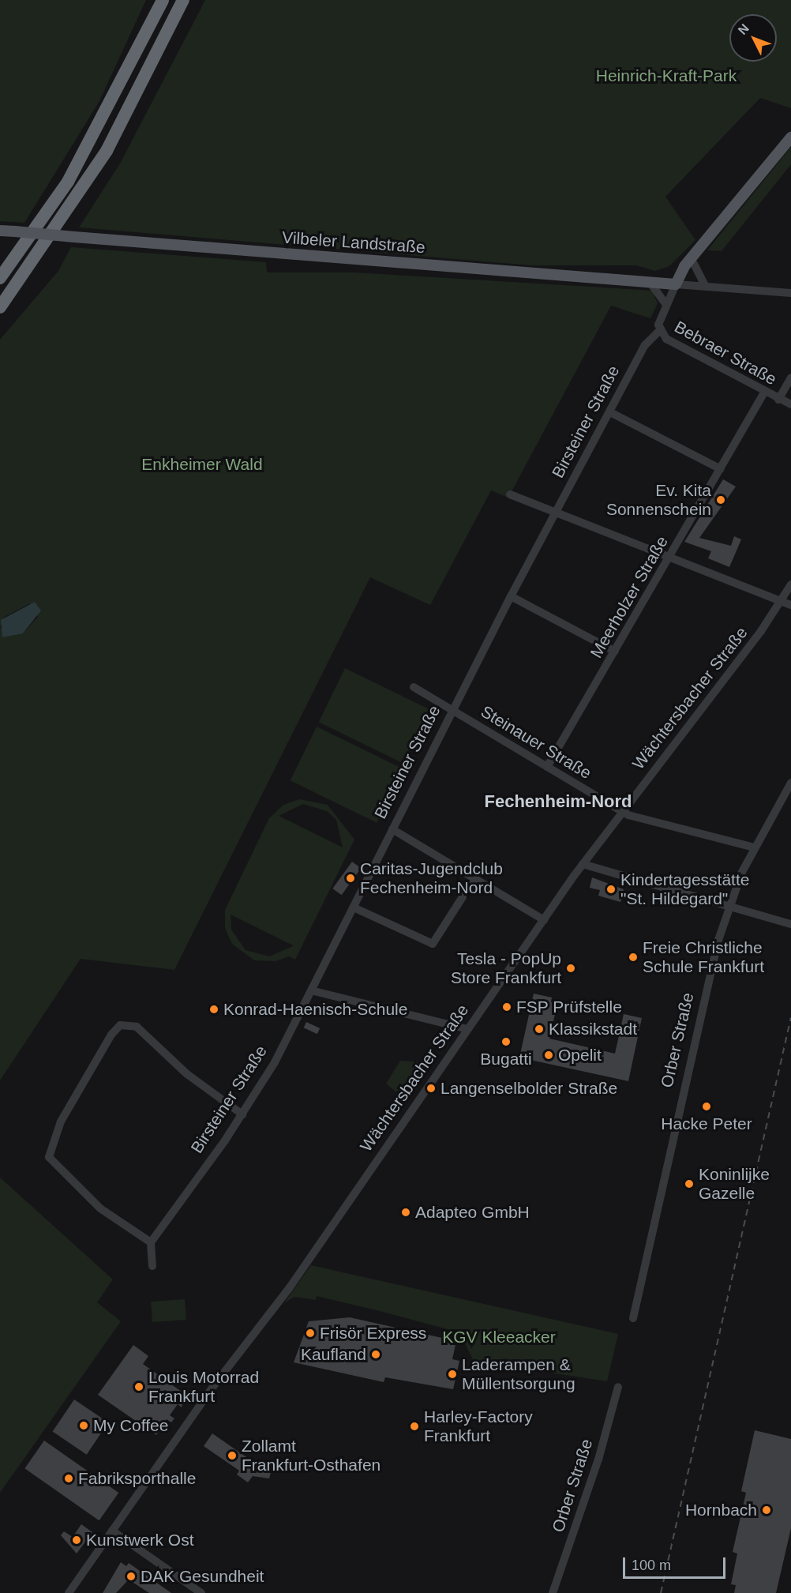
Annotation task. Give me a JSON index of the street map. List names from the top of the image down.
{
  "streets": {
    "main road": ["Vilbeler Landstraße", "Birsteiner Straße"],
    "street": [
      "Bebraer Straße",
      "Meerholzer Straße",
      "Wächtersbacher Straße",
      "Steinauer Straße",
      "Orber Straße"
    ]
  },
  "crossings": [
    ["Vilbeler Landstraße", "Birsteiner Straße"],
    ["Bebraer Straße", "Birsteiner Straße"],
    ["Bebraer Straße", "Meerholzer Straße"],
    ["Birsteiner Straße", "Steinauer Straße"],
    ["Meerholzer Straße", "Steinauer Straße"],
    ["Wächtersbacher Straße", "Steinauer Straße"],
    ["Steinauer Straße", "Orber Straße"]
  ],
  "districts": ["Fechenheim-Nord"],
  "parks": ["Heinrich-Kraft-Park", "Enkheimer Wald", "KGV Kleeacker"],
  "places": [
    "Ev. Kita Sonnenschein",
    "Caritas-Jugendclub Fechenheim-Nord",
    "Kindertagesstätte \"St. Hildegard\"",
    "Freie Christliche Schule Frankfurt",
    "Tesla - PopUp Store Frankfurt",
    "FSP Prüfstelle",
    "Konrad-Haenisch-Schule",
    "Klassikstadt",
    "Bugatti",
    "Opelit",
    "Langenselbolder Straße",
    "Hacke Peter",
    "Koninlijke Gazelle",
    "Adapteo GmbH",
    "Frisör Express",
    "Kaufland",
    "Laderampen & Müllentsorgung",
    "Louis Motorrad Frankfurt",
    "My Coffee",
    "Harley-Factory Frankfurt",
    "Zollamt Frankfurt-Osthafen",
    "Fabriksporthalle",
    "Hornbach",
    "Kunstwerk Ost",
    "DAK Gesundheit"
  ],
  "scale_bar": "100 m",
  "north": "top left"
}
